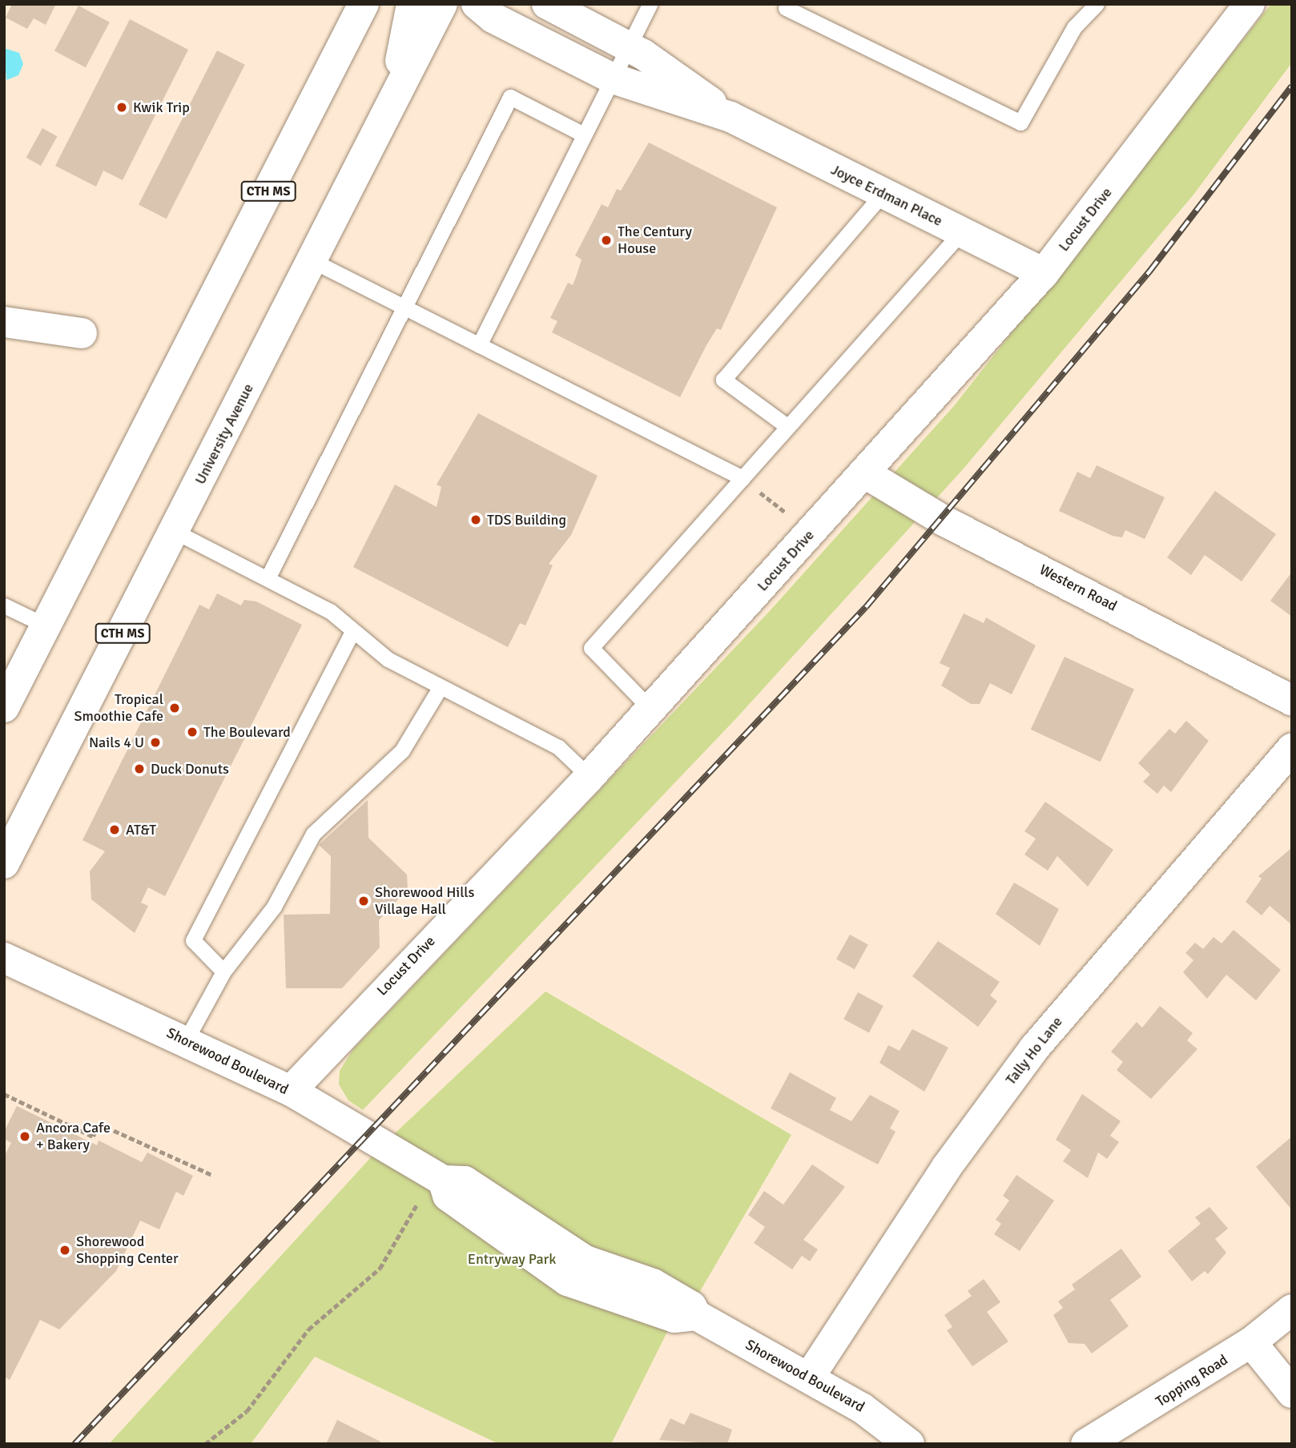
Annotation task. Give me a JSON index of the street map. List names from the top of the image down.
{
  "streets": {
    "street": [
      "CTH MS",
      "Joyce Erdman Place",
      "Locust Drive",
      "University Avenue",
      "Western Road",
      "Tally Ho Lane",
      "Shorewood Boulevard",
      "Topping Road"
    ]
  },
  "crossings": [
    ["Joyce Erdman Place", "Locust Drive"],
    ["Locust Drive", "Western Road"],
    ["Locust Drive", "Shorewood Boulevard"],
    ["Tally Ho Lane", "Shorewood Boulevard"]
  ],
  "parks": ["Entryway Park"],
  "places": [
    "Kwik Trip",
    "The Century House",
    "TDS Building",
    "Tropical Smoothie Cafe",
    "The Boulevard",
    "Nails 4 U",
    "Duck Donuts",
    "AT&T",
    "Shorewood Hills Village Hall",
    "Ancora Cafe + Bakery",
    "Shorewood Shopping Center"
  ]
}
